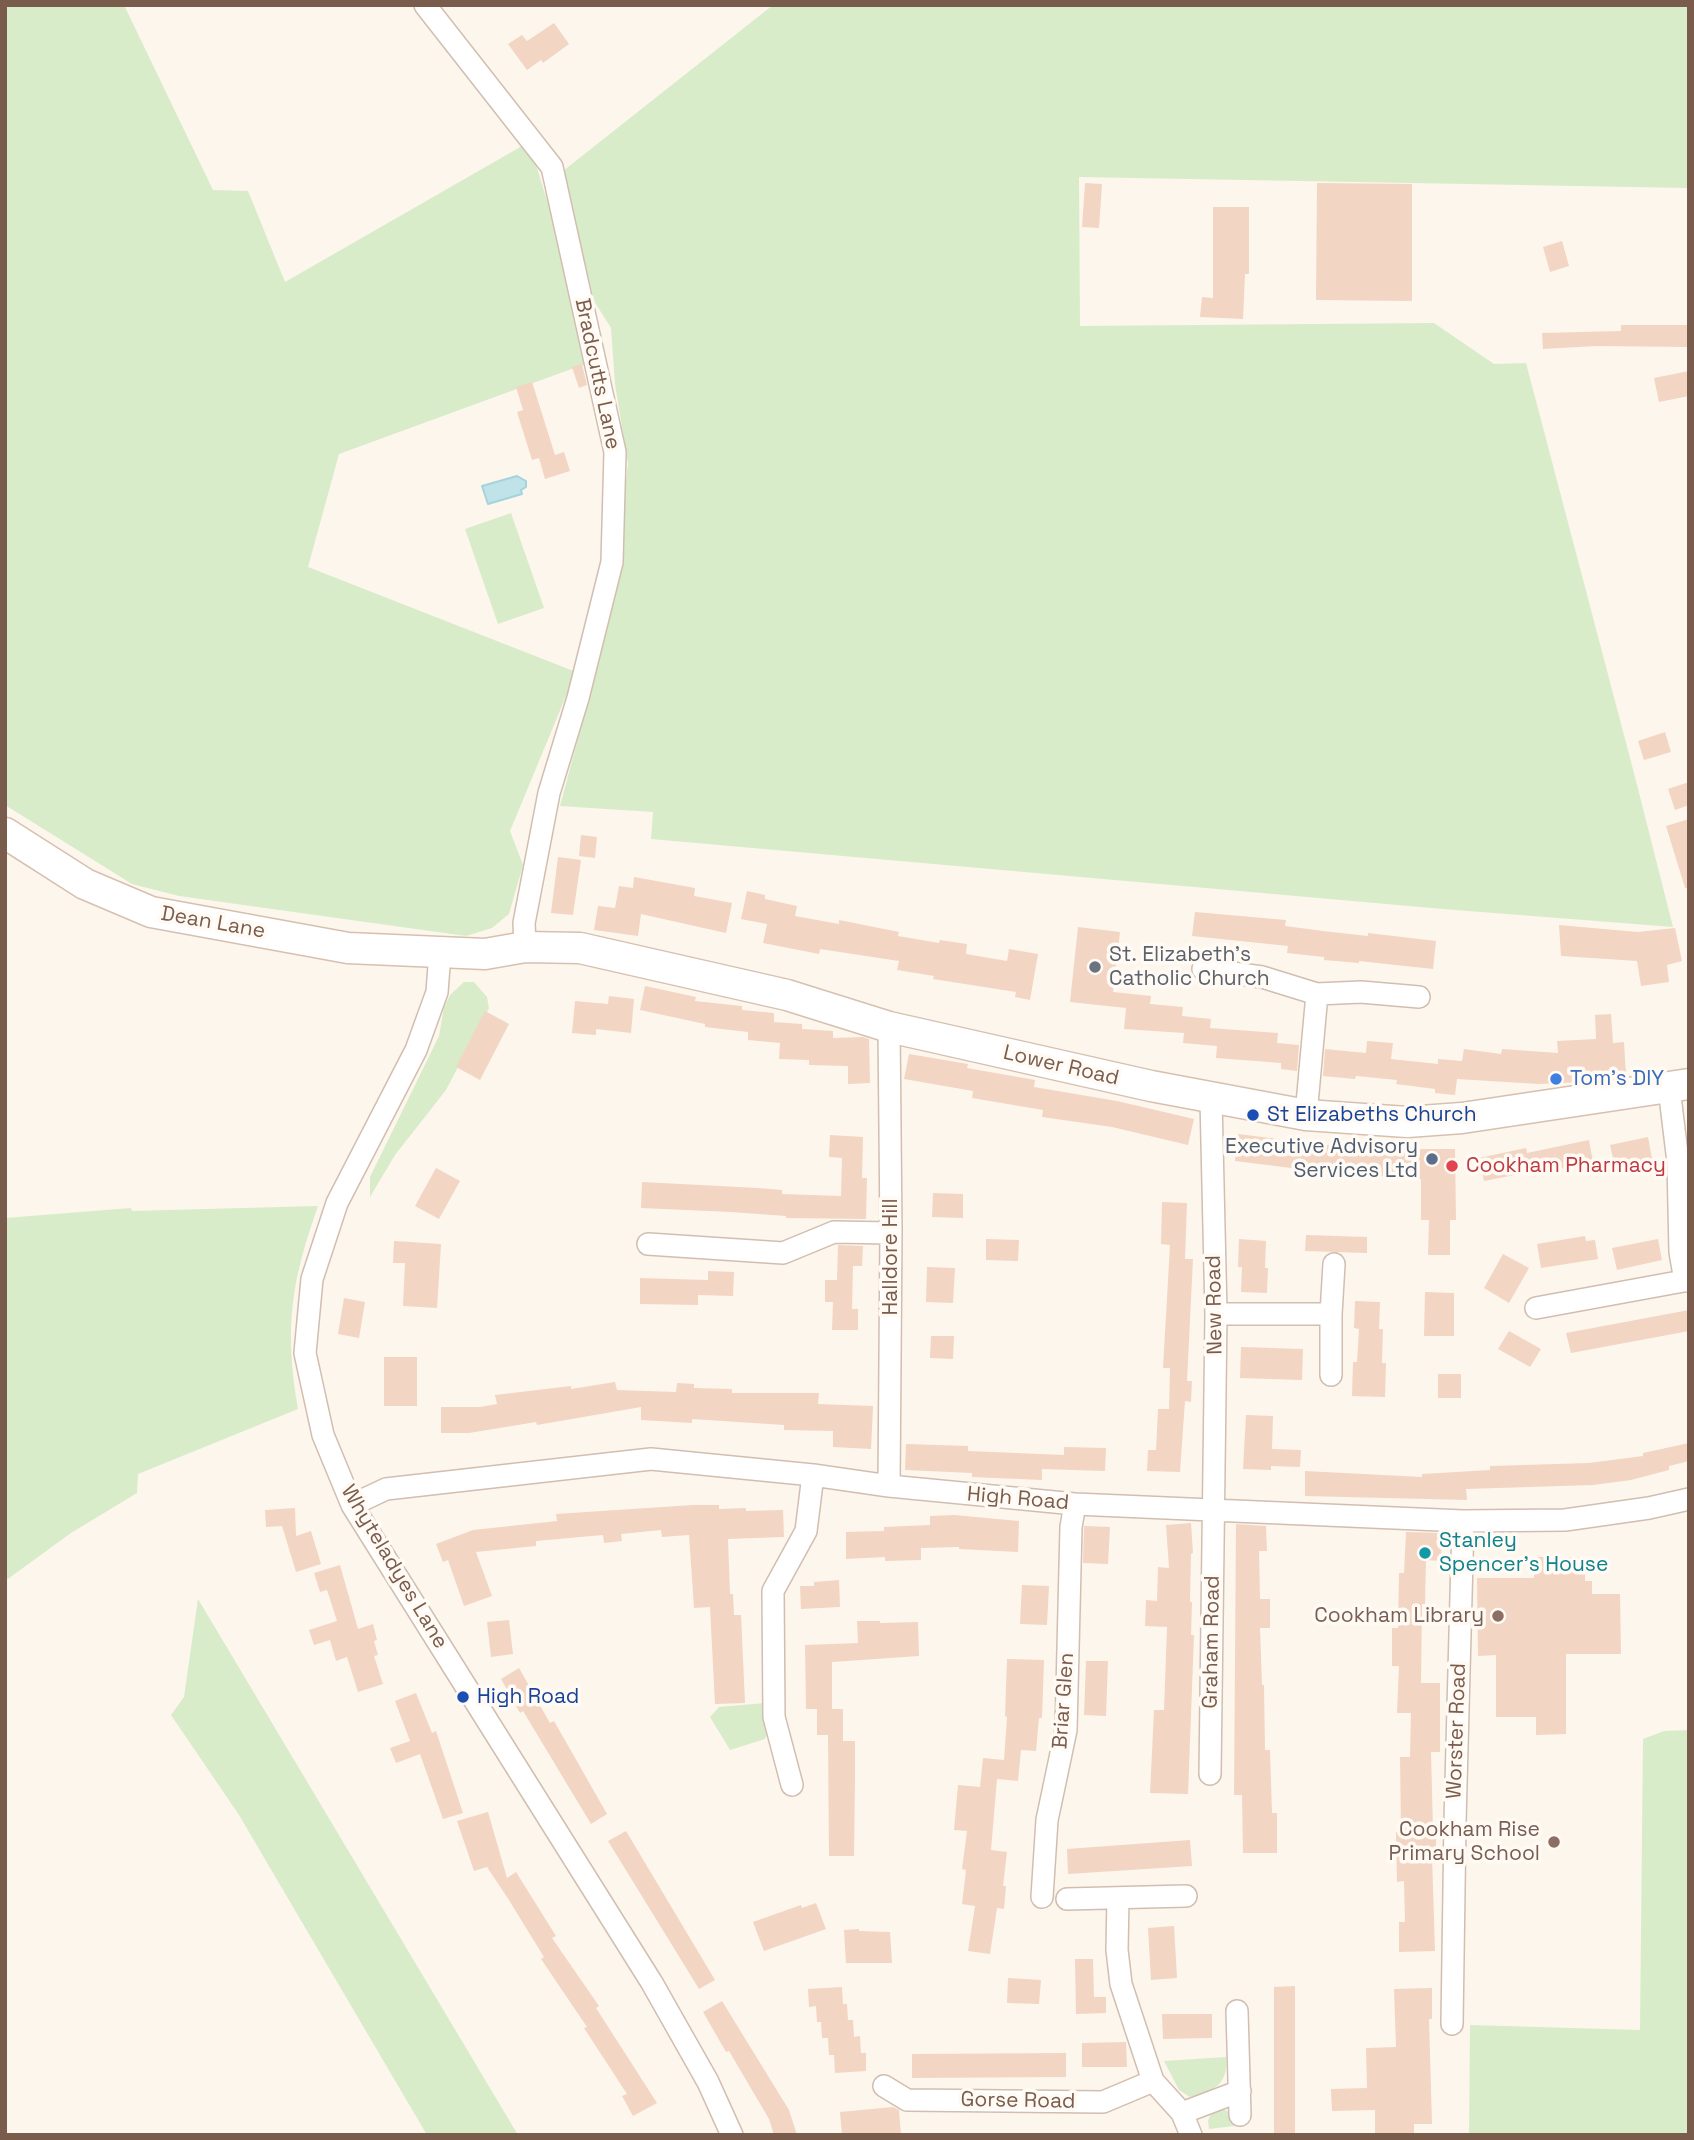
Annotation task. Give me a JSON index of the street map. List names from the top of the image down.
{
  "streets": {
    "street": [
      "Bradcutts Lane",
      "Dean Lane",
      "Lower Road",
      "Halldore Hill",
      "New Road",
      "High Road",
      "Whyteladyes Lane",
      "Graham Road",
      "Briar Glen",
      "Worster Road",
      "Gorse Road"
    ]
  },
  "crossings": [
    ["Bradcutts Lane", "Lower Road"],
    ["Dean Lane", "Lower Road"],
    ["Dean Lane", "Whyteladyes Lane"],
    ["Lower Road", "Halldore Hill"],
    ["Lower Road", "New Road"],
    ["Lower Road", "Whyteladyes Lane"],
    ["Halldore Hill", "High Road"],
    ["New Road", "High Road"],
    ["New Road", "Graham Road"],
    ["High Road", "Whyteladyes Lane"],
    ["High Road", "Graham Road"],
    ["High Road", "Briar Glen"],
    ["High Road", "Worster Road"]
  ],
  "places": [
    "St. Elizabeth's Catholic Church",
    "Tom's DIY",
    "St Elizabeths Church",
    "Executive Advisory Services Ltd",
    "Cookham Pharmacy",
    "Stanley Spencer's House",
    "Cookham Library",
    "High Road",
    "Cookham Rise Primary School"
  ]
}
